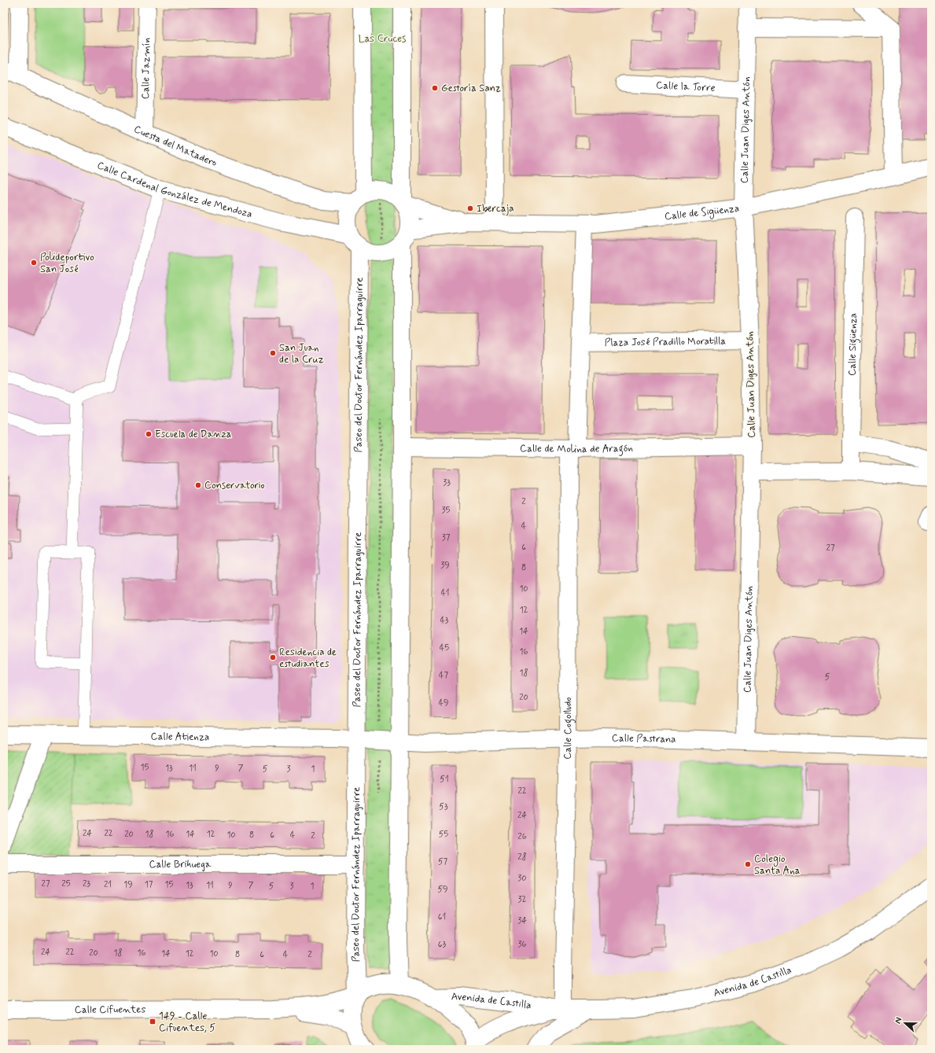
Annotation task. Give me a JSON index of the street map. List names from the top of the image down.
{
  "streets": {
    "street": [
      "Calle Jazmín",
      "Calle la Torre",
      "Calle Juan Diges Antón",
      "Cuesta del Matadero",
      "Calle Cardenal González de Mendoza",
      "Calle de Sigüenza",
      "Plaza José Pradillo Moratilla",
      "Calle Sigüenza",
      "Paseo del Doctor Fernández Iparraguirre",
      "Calle de Molina de Aragón",
      "Calle Cogolludo",
      "Calle Atienza",
      "Calle Pastrana",
      "Calle Brihuega",
      "Avenida de Castilla",
      "Calle Cifuentes"
    ]
  },
  "crossings": [
    ["Calle Jazmín", "Cuesta del Matadero"],
    ["Calle la Torre", "Calle Juan Diges Antón"],
    ["Calle Juan Diges Antón", "Calle de Sigüenza"],
    ["Calle Juan Diges Antón", "Plaza José Pradillo Moratilla"],
    ["Calle Juan Diges Antón", "Calle de Molina de Aragón"],
    ["Calle Juan Diges Antón", "Calle Pastrana"],
    ["Cuesta del Matadero", "Calle de Sigüenza"],
    ["Cuesta del Matadero", "Paseo del Doctor Fernández Iparraguirre"],
    ["Calle Cardenal González de Mendoza", "Paseo del Doctor Fernández Iparraguirre"],
    ["Paseo del Doctor Fernández Iparraguirre", "Calle Atienza"],
    ["Paseo del Doctor Fernández Iparraguirre", "Calle Pastrana"],
    ["Paseo del Doctor Fernández Iparraguirre", "Calle Brihuega"],
    ["Paseo del Doctor Fernández Iparraguirre", "Calle Cifuentes"],
    ["Calle de Molina de Aragón", "Calle Cogolludo"],
    ["Calle Cogolludo", "Calle Pastrana"],
    ["Calle Cogolludo", "Avenida de Castilla"],
    ["Calle Atienza", "Calle Pastrana"],
    ["Avenida de Castilla", "Calle Cifuentes"]
  ],
  "parks": ["Las Cruces"],
  "places": {
    "other": [
      "Gestoría Sanz",
      "Ibercaja",
      "Polideportivo San José",
      "San Juan de la Cruz",
      "Escuela de Danza",
      "Conservatorio",
      "Residencia de estudiantes",
      "Colegio Santa Ana"
    ],
    "transit": ["149 - Calle Cifuentes, 5"]
  },
  "house_numbers": [
    "33",
    "2",
    "35",
    "4",
    "37",
    "6",
    "27",
    "39",
    "8",
    "10",
    "41",
    "12",
    "43",
    "14",
    "45",
    "16",
    "18",
    "47",
    "5",
    "20",
    "49",
    "15",
    "13",
    "11",
    "9",
    "7",
    "5",
    "3",
    "1",
    "51",
    "22",
    "53",
    "24",
    "24",
    "22",
    "20",
    "18",
    "16",
    "14",
    "12",
    "55",
    "10",
    "8",
    "6",
    "4",
    "2",
    "26",
    "28",
    "57",
    "30",
    "27",
    "25",
    "23",
    "21",
    "19",
    "17",
    "15",
    "13",
    "11",
    "9",
    "7",
    "5",
    "3",
    "1",
    "59",
    "32",
    "61",
    "34",
    "63",
    "36",
    "24",
    "22",
    "20",
    "18",
    "16",
    "14",
    "12",
    "10",
    "8",
    "6",
    "4",
    "2"
  ],
  "north": "left"
}
